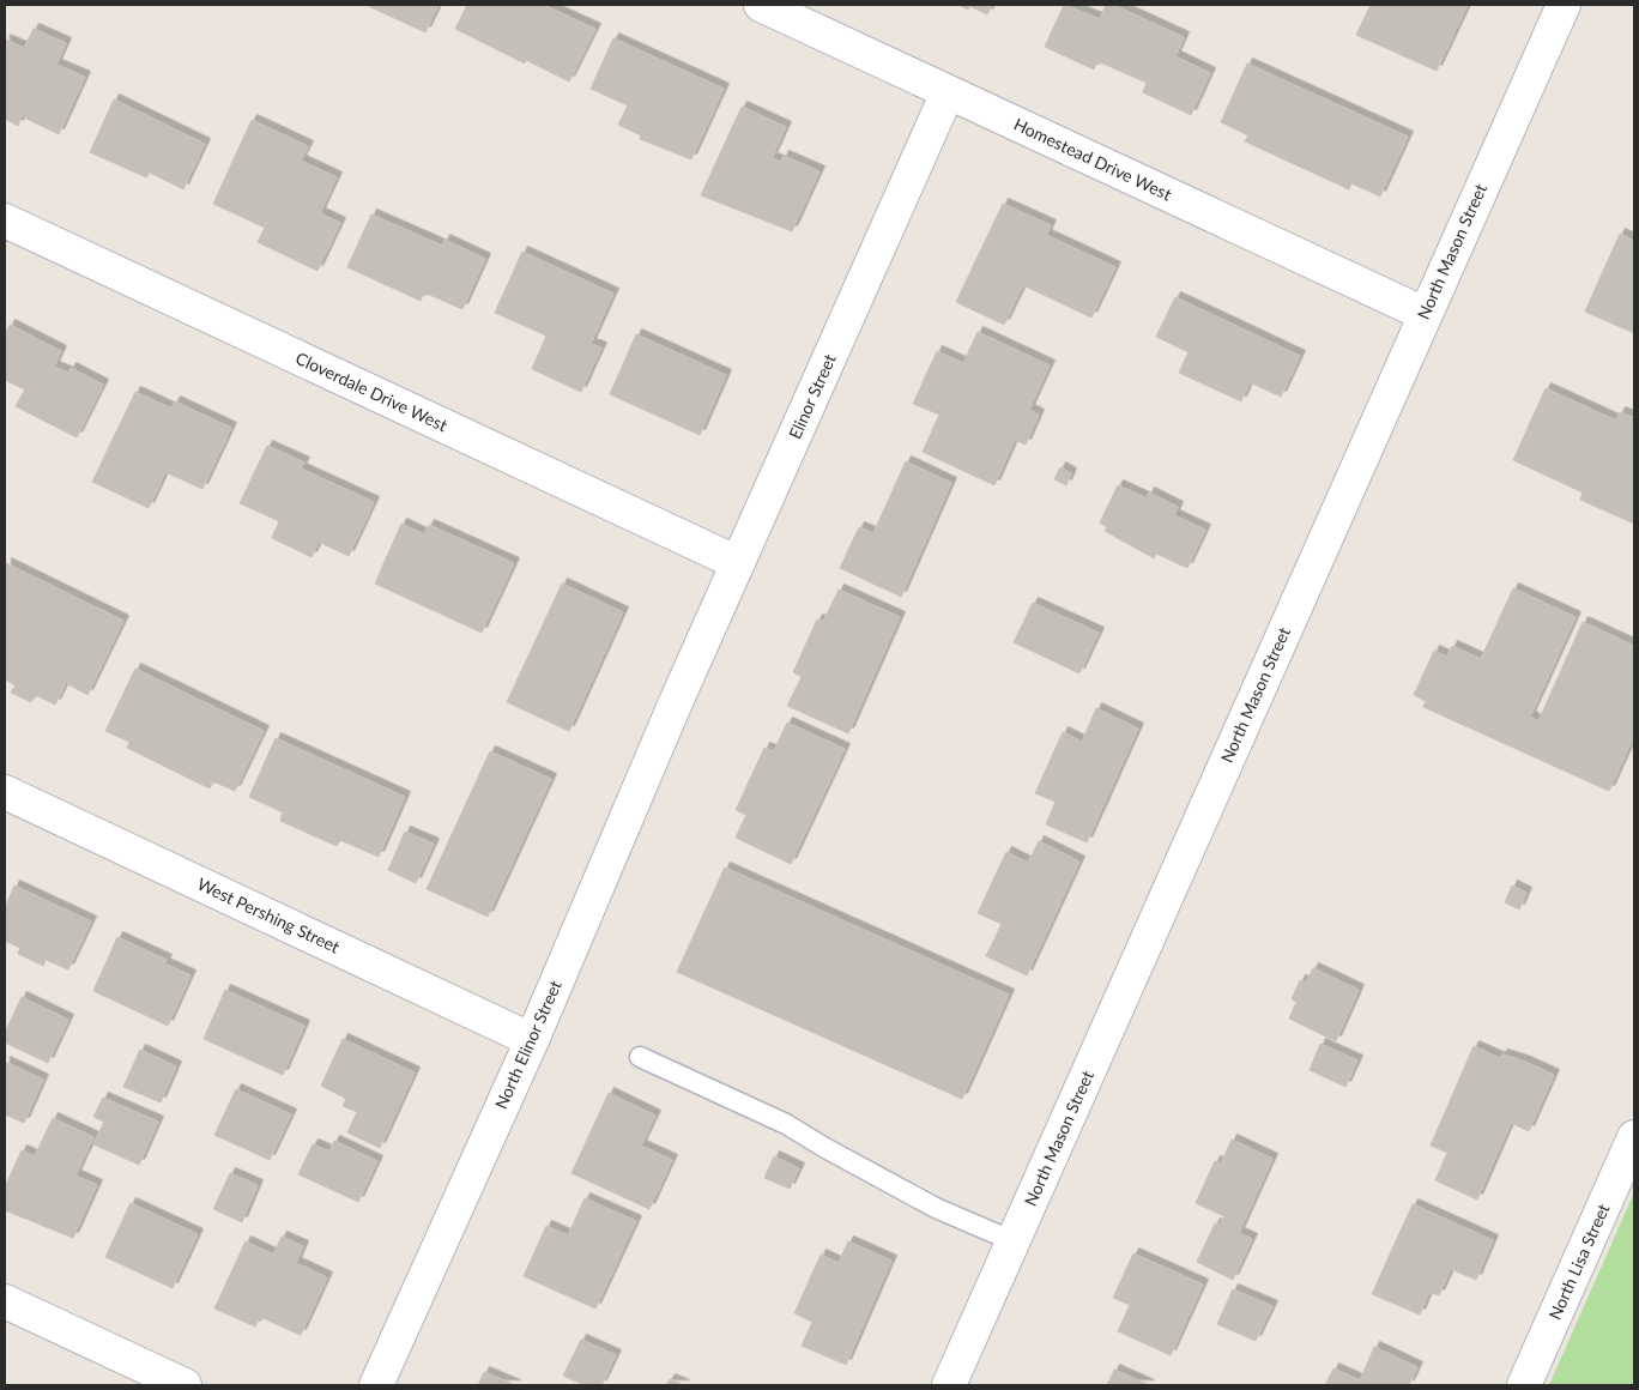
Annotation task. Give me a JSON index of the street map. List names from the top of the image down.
{
  "streets": {
    "street": [
      "Homestead Drive West",
      "North Mason Street",
      "Cloverdale Drive West",
      "Elinor Street",
      "West Pershing Street",
      "North Elinor Street",
      "North Lisa Street"
    ]
  },
  "crossings": [
    ["Homestead Drive West", "North Mason Street"],
    ["Homestead Drive West", "Elinor Street"],
    ["Cloverdale Drive West", "Elinor Street"],
    ["Elinor Street", "North Elinor Street"],
    ["West Pershing Street", "North Elinor Street"]
  ]
}
